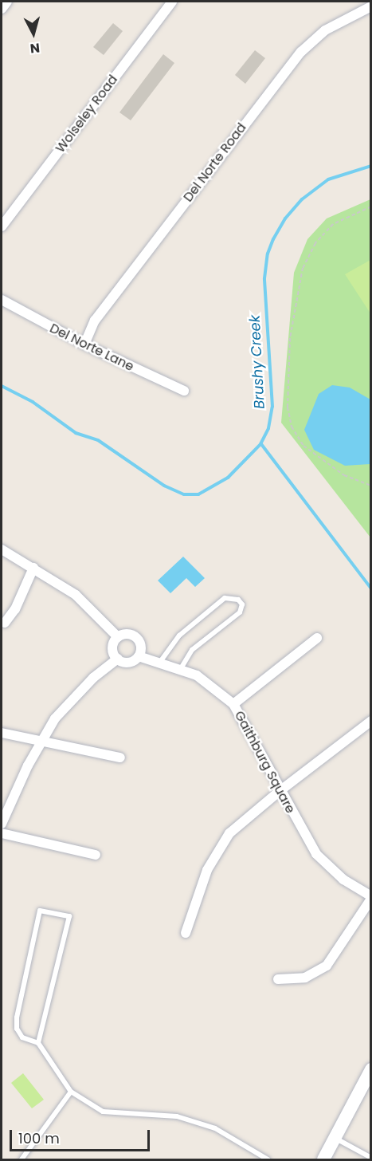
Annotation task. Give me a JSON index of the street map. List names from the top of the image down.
{
  "streets": {
    "street": [
      "Wolseley Road",
      "Del Norte Road",
      "Del Norte Lane",
      "Gaithburg Square"
    ]
  },
  "crossings": [
    ["Del Norte Road", "Del Norte Lane"]
  ],
  "water": ["Brushy Creek"],
  "scale_bar": "100 m",
  "north": "bottom"
}
